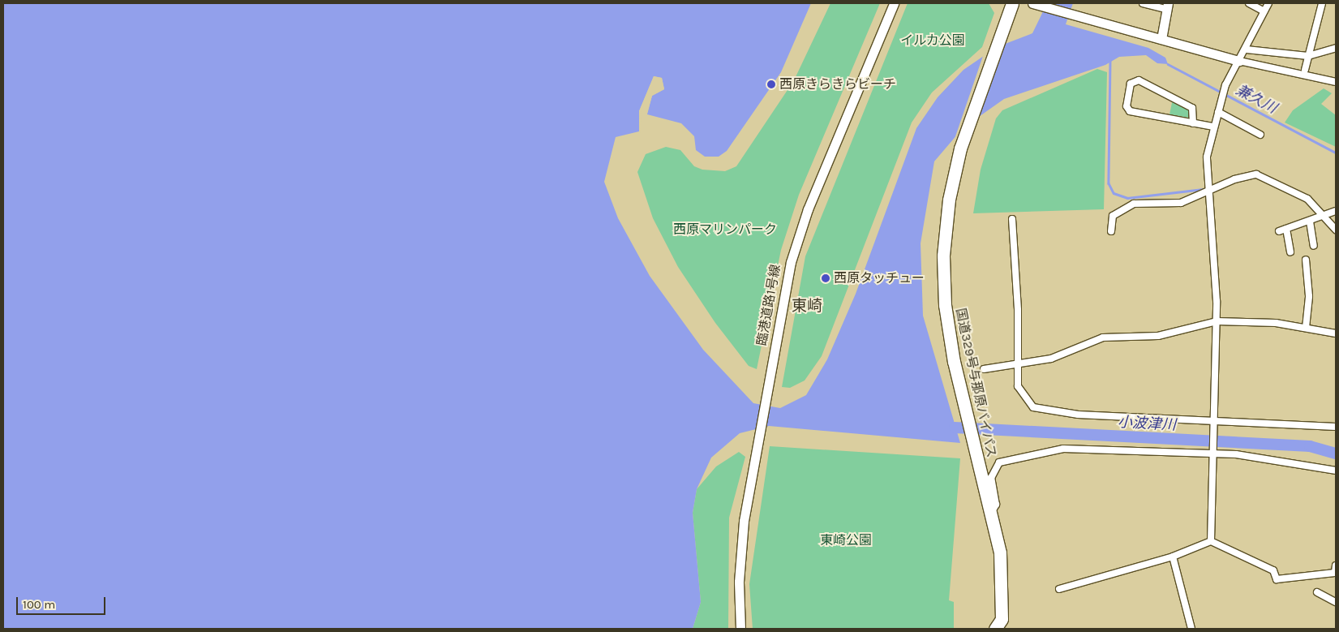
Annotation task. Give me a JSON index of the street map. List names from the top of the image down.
{
  "streets": {
    "highway": ["国道329号与那原バイパス"],
    "street": ["臨港道路1号線"]
  },
  "districts": ["東崎"],
  "water": ["兼久川", "小波津川"],
  "parks": ["イルカ公園", "西原マリンパーク", "東崎公園"],
  "places": ["西原きらきらビーチ", "西原タッチュー"],
  "scale_bar": "100 m"
}
